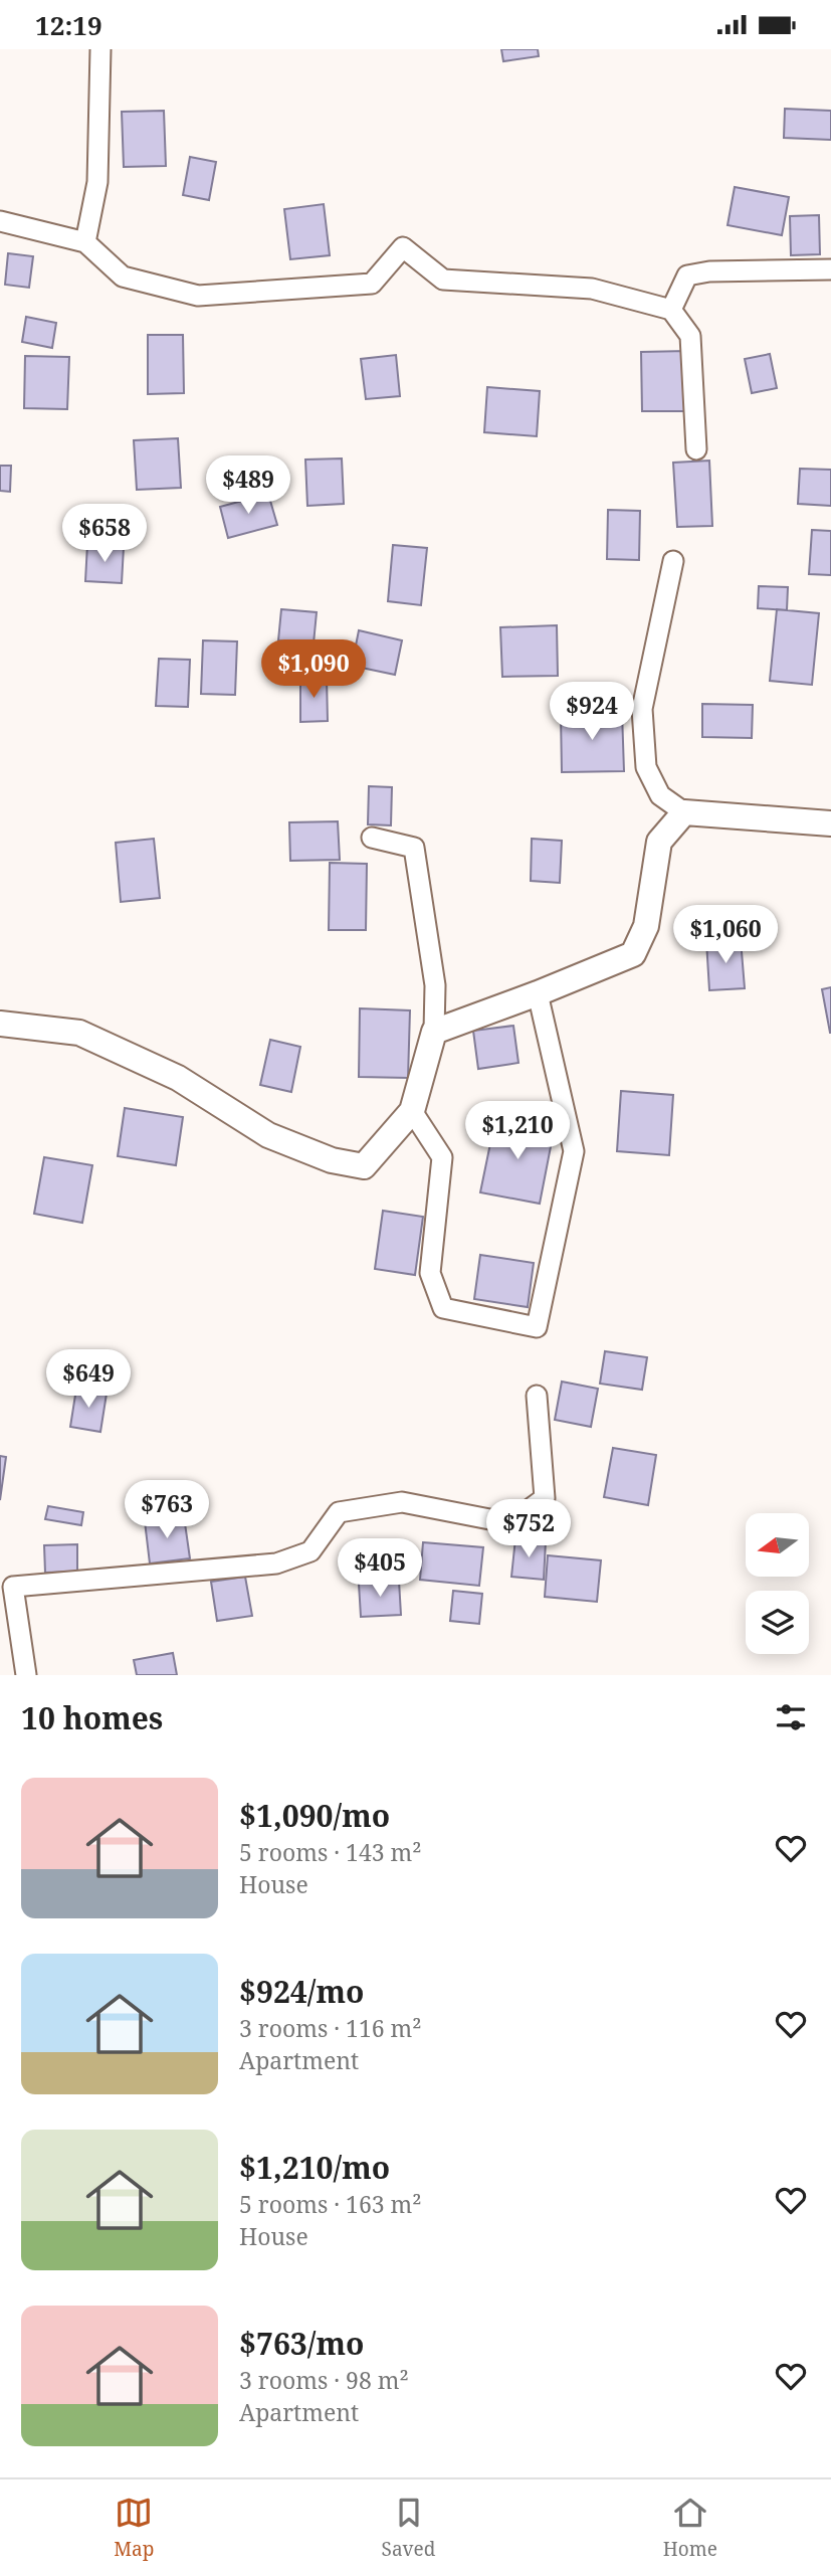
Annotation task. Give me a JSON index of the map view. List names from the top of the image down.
{
  "north": "left",
  "page": {
    "status": "12:19",
    "price": [
      "$489",
      "$658",
      "$1,090",
      "$924",
      "$1,060",
      "$1,210",
      "$649",
      "$763",
      "$752",
      "$405"
    ],
    "heading": "10 homes",
    "list": [
      {
        "name": "$1,090/mo",
        "note": "5 rooms · 143 m² · House"
      },
      {
        "name": "$924/mo",
        "note": "3 rooms · 116 m² · Apartment"
      },
      {
        "name": "$1,210/mo",
        "note": "5 rooms · 163 m² · House"
      },
      {
        "name": "$763/mo",
        "note": "3 rooms · 98 m² · Apartment"
      }
    ],
    "tabs": ["Map", "Saved", "Home"]
  }
}
